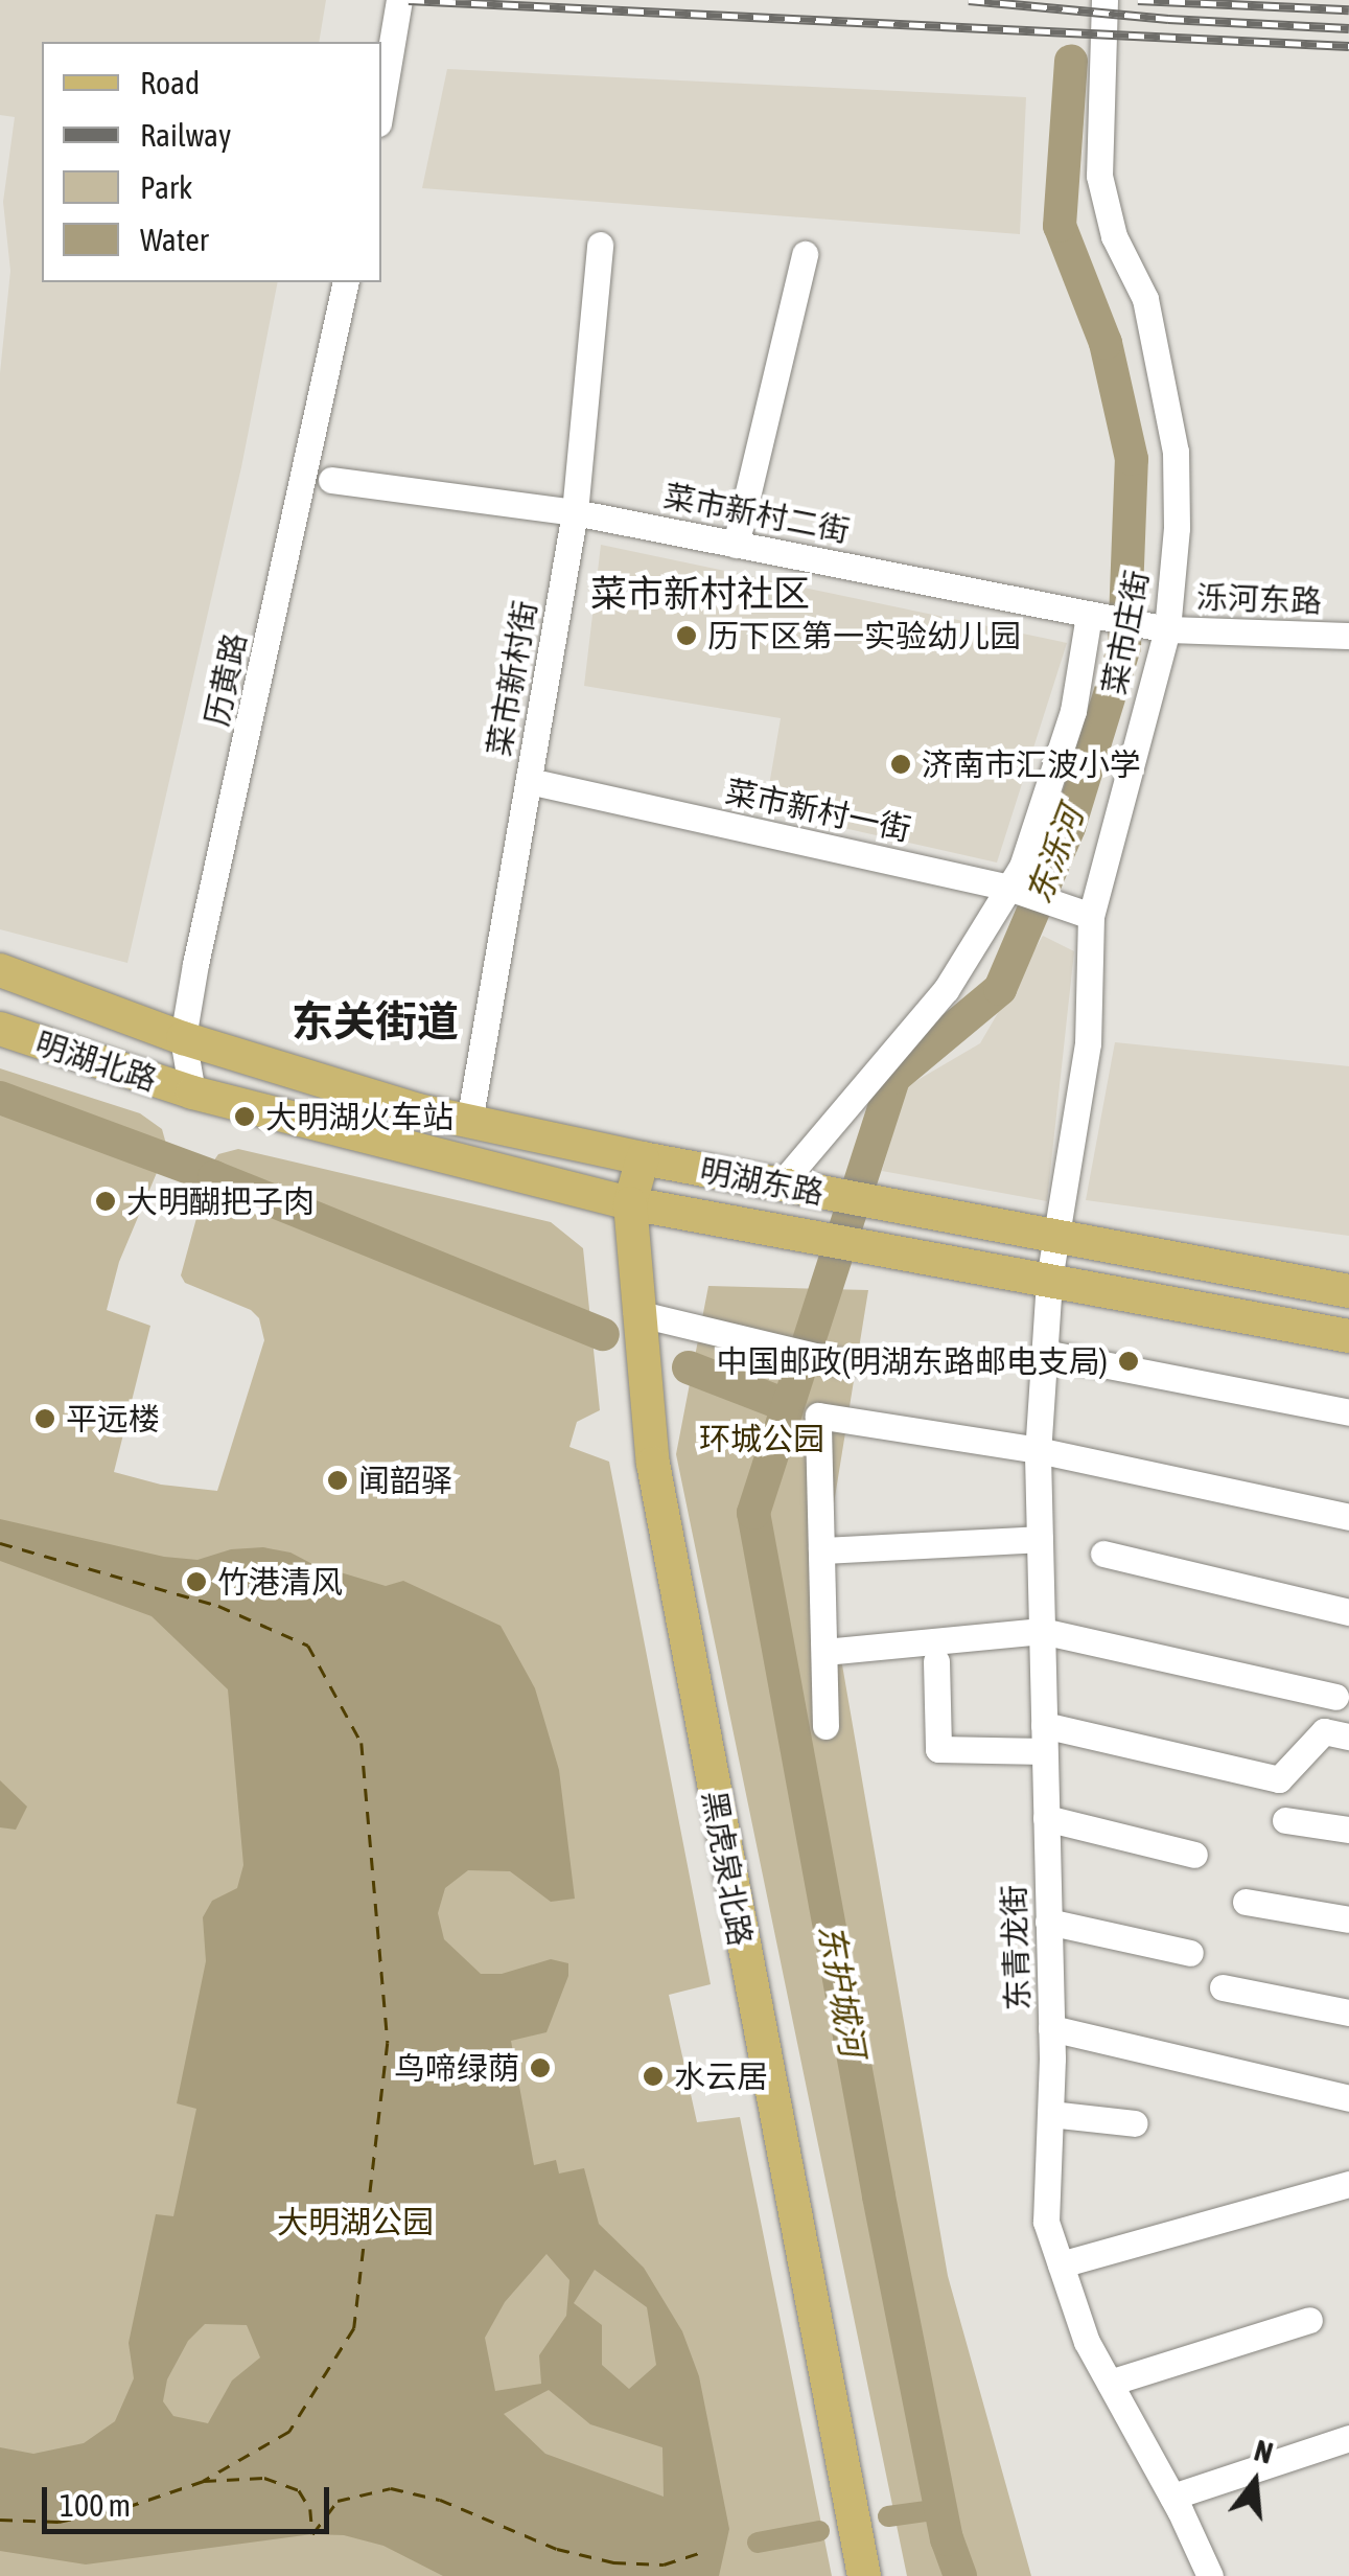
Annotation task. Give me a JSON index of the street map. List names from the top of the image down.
{
  "streets": {
    "main road": ["明湖北路", "明湖东路", "黑虎泉北路"],
    "street": [
      "菜市新村二街",
      "泺河东路",
      "菜市庄街",
      "菜市新村街",
      "历黄路",
      "菜市新村一街",
      "东青龙街"
    ]
  },
  "crossings": [
    ["菜市新村二街", "泺河东路"],
    ["菜市新村二街", "菜市庄街"],
    ["菜市新村二街", "菜市新村街"],
    ["泺河东路", "菜市庄街"],
    ["菜市庄街", "菜市新村一街"],
    ["菜市庄街", "明湖东路"],
    ["菜市庄街", "东青龙街"],
    ["菜市新村街", "菜市新村一街"],
    ["菜市新村街", "明湖东路"],
    ["历黄路", "明湖北路"],
    ["历黄路", "明湖东路"],
    ["明湖北路", "明湖东路"],
    ["明湖东路", "黑虎泉北路"],
    ["明湖东路", "东青龙街"]
  ],
  "districts": ["菜市新村社区", "东关街道"],
  "water": ["东泺河", "东护城河"],
  "parks": ["环城公园", "大明湖公园"],
  "places": [
    "历下区第一实验幼儿园",
    "济南市汇波小学",
    "大明湖火车站",
    "大明醐把子肉",
    "中国邮政(明湖东路邮电支局)",
    "平远楼",
    "闻韶驿",
    "竹港清风",
    "鸟啼绿荫",
    "水云居"
  ],
  "legend": [
    "Road",
    "Railway",
    "Park",
    "Water"
  ],
  "scale_bar": "100 m",
  "north": "top"
}
